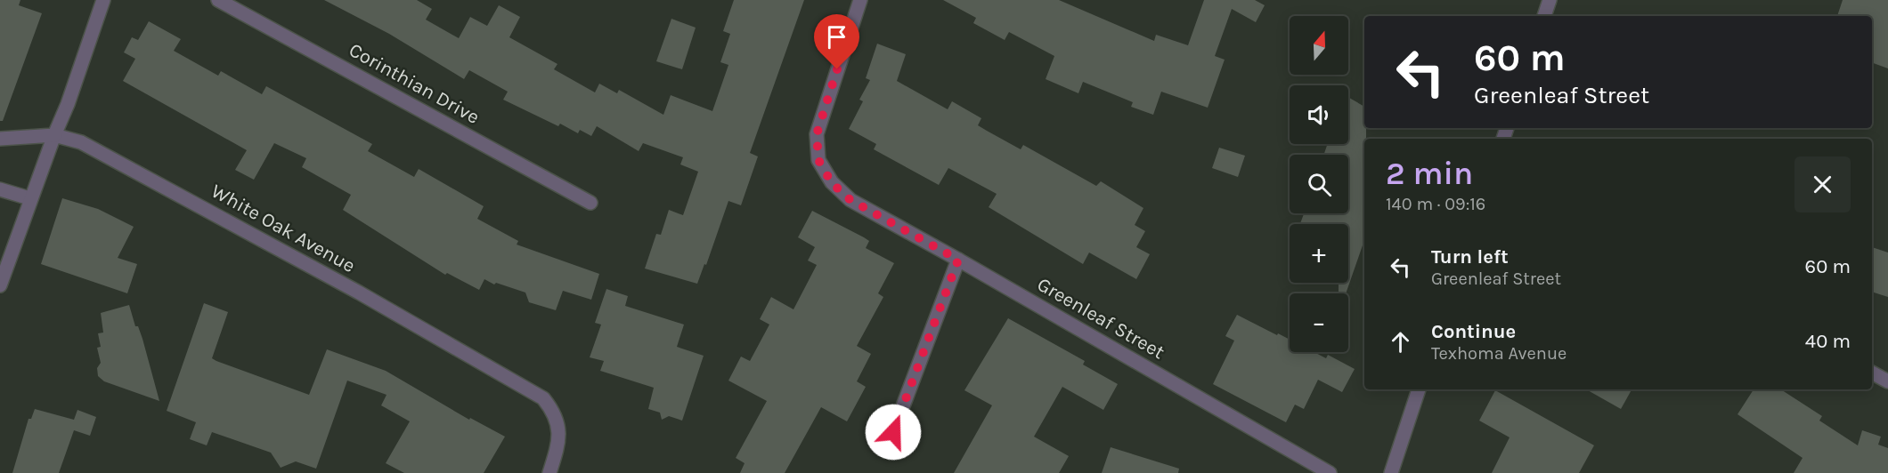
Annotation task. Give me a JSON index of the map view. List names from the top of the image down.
{
  "streets": {
    "street": ["Corinthian Drive", "White Oak Avenue", "Greenleaf Street"]
  },
  "north": "top",
  "page": {
    "map_buttons": ["+", "−"],
    "turn": ["60 m", "Greenleaf Street"],
    "heading": ["2 min", "140 m · 09:16"],
    "list": [
      {
        "name": "Turn left",
        "note": "Greenleaf Street",
        "value": "60 m"
      },
      {
        "name": "Continue",
        "note": "Texhoma Avenue",
        "value": "40 m"
      }
    ]
  }
}
